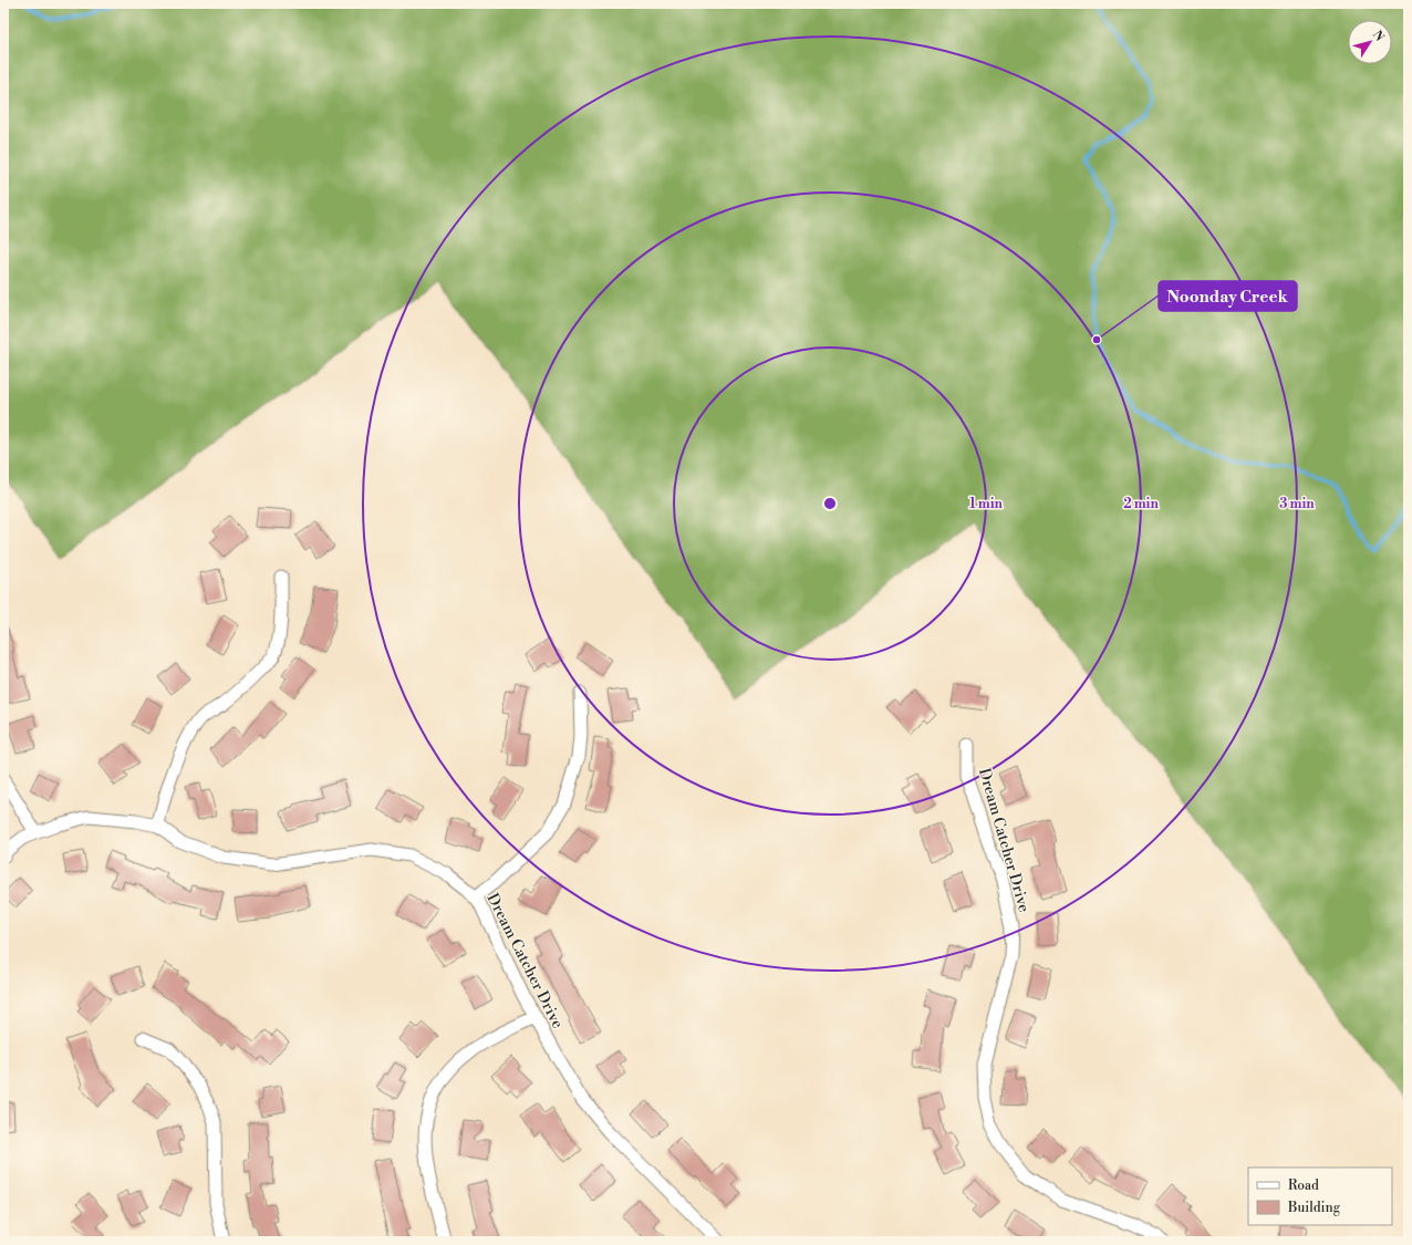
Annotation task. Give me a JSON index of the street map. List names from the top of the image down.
{
  "streets": {
    "street": ["Dream Catcher Drive"]
  },
  "places": ["Noonday Creek"],
  "legend": ["Road", "Building"],
  "north": "top right",
  "rings": ["1 min", "2 min", "3 min"]
}
